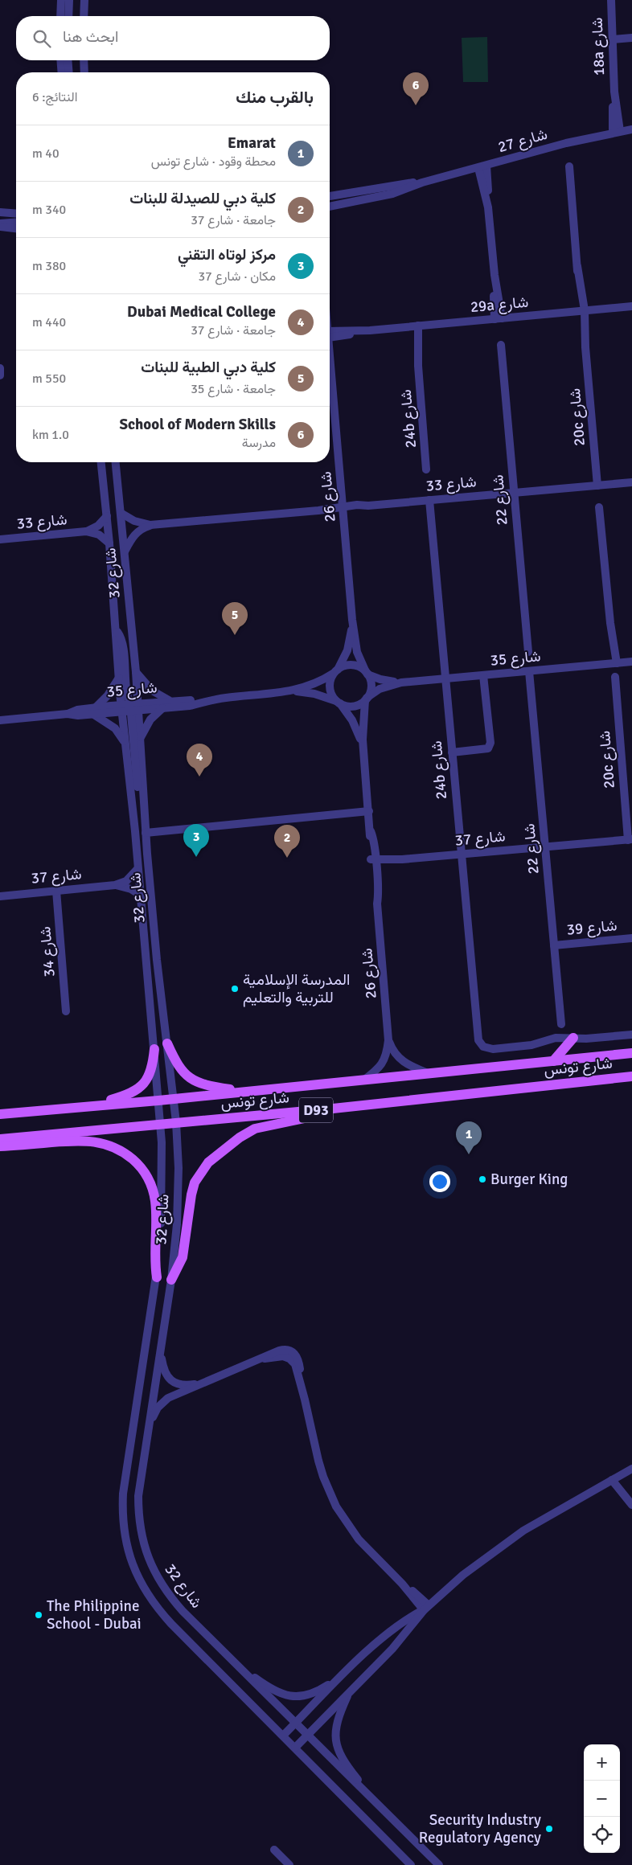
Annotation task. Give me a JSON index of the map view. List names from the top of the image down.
{
  "streets": {
    "main road": ["شارع تونس", "D93"],
    "street": [
      "18a شارع",
      "شارع 27",
      "29a شارع",
      "20c شارع",
      "24b شارع",
      "شارع 33",
      "شارع 26",
      "شارع 22",
      "شارع 32",
      "شارع 35",
      "شارع 37",
      "شارع 39",
      "شارع 34"
    ]
  },
  "crossings": [
    ["18a شارع", "شارع 27"],
    ["29a شارع", "20c شارع"],
    ["29a شارع", "24b شارع"],
    ["20c شارع", "شارع 33"],
    ["20c شارع", "شارع 37"],
    ["24b شارع", "شارع 33"],
    ["24b شارع", "شارع 35"],
    ["24b شارع", "شارع 37"],
    ["شارع 33", "شارع 26"],
    ["شارع 33", "شارع 22"],
    ["شارع 33", "شارع 32"],
    ["شارع 26", "شارع 35"],
    ["شارع 26", "شارع 37"],
    ["شارع 26", "شارع تونس"],
    ["شارع 22", "شارع 35"],
    ["شارع 22", "شارع 37"],
    ["شارع 22", "شارع 39"],
    ["شارع 32", "شارع 35"],
    ["شارع 32", "شارع 37"],
    ["شارع 32", "شارع تونس"],
    ["شارع 37", "شارع 34"]
  ],
  "places": [
    "المدرسة الإسلامية للتربية والتعليم",
    "Burger King",
    "The Philippine School - Dubai",
    "Security Industry Regulatory Agency"
  ],
  "page": {
    "search": "ابحث هنا",
    "pins": [
      "6",
      "5",
      "4",
      "3",
      "2",
      "1"
    ],
    "heading": ["بالقرب منك", "النتائج: 6"],
    "list": [
      {
        "mark": "1",
        "name": "Emarat",
        "note": "محطة وقود · شارع تونس",
        "value": "40 m"
      },
      {
        "mark": "2",
        "name": "كلية دبي للصيدلة للبنات",
        "note": "جامعة · شارع 37",
        "value": "340 m"
      },
      {
        "mark": "3",
        "name": "مركز لوتاه التقني",
        "note": "مكان · شارع 37",
        "value": "380 m"
      },
      {
        "mark": "4",
        "name": "Dubai Medical College",
        "note": "جامعة · شارع 37",
        "value": "440 m"
      },
      {
        "mark": "5",
        "name": "كلية دبي الطبية للبنات",
        "note": "جامعة · شارع 35",
        "value": "550 m"
      },
      {
        "mark": "6",
        "name": "School of Modern Skills",
        "note": "مدرسة",
        "value": "1.0 km"
      }
    ],
    "map_buttons": ["+", "−"]
  }
}
